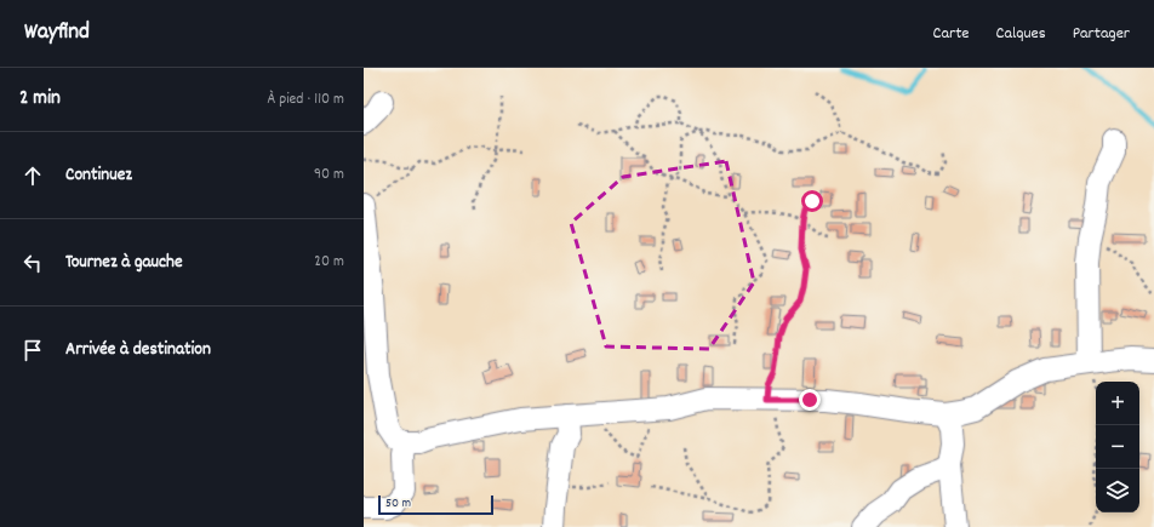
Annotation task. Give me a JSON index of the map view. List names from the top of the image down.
{
  "scale_bar": "50 m",
  "page": {
    "header": "Wayfind",
    "nav": ["Carte", "Calques", "Partager"],
    "heading": ["2 min", "À pied · 110 m"],
    "list": [
      ["Continuez", "90 m"],
      ["Tournez à gauche", "20 m"],
      "Arrivée à destination"
    ],
    "map_buttons": ["+", "−"],
    "scale": "50 m"
  }
}
